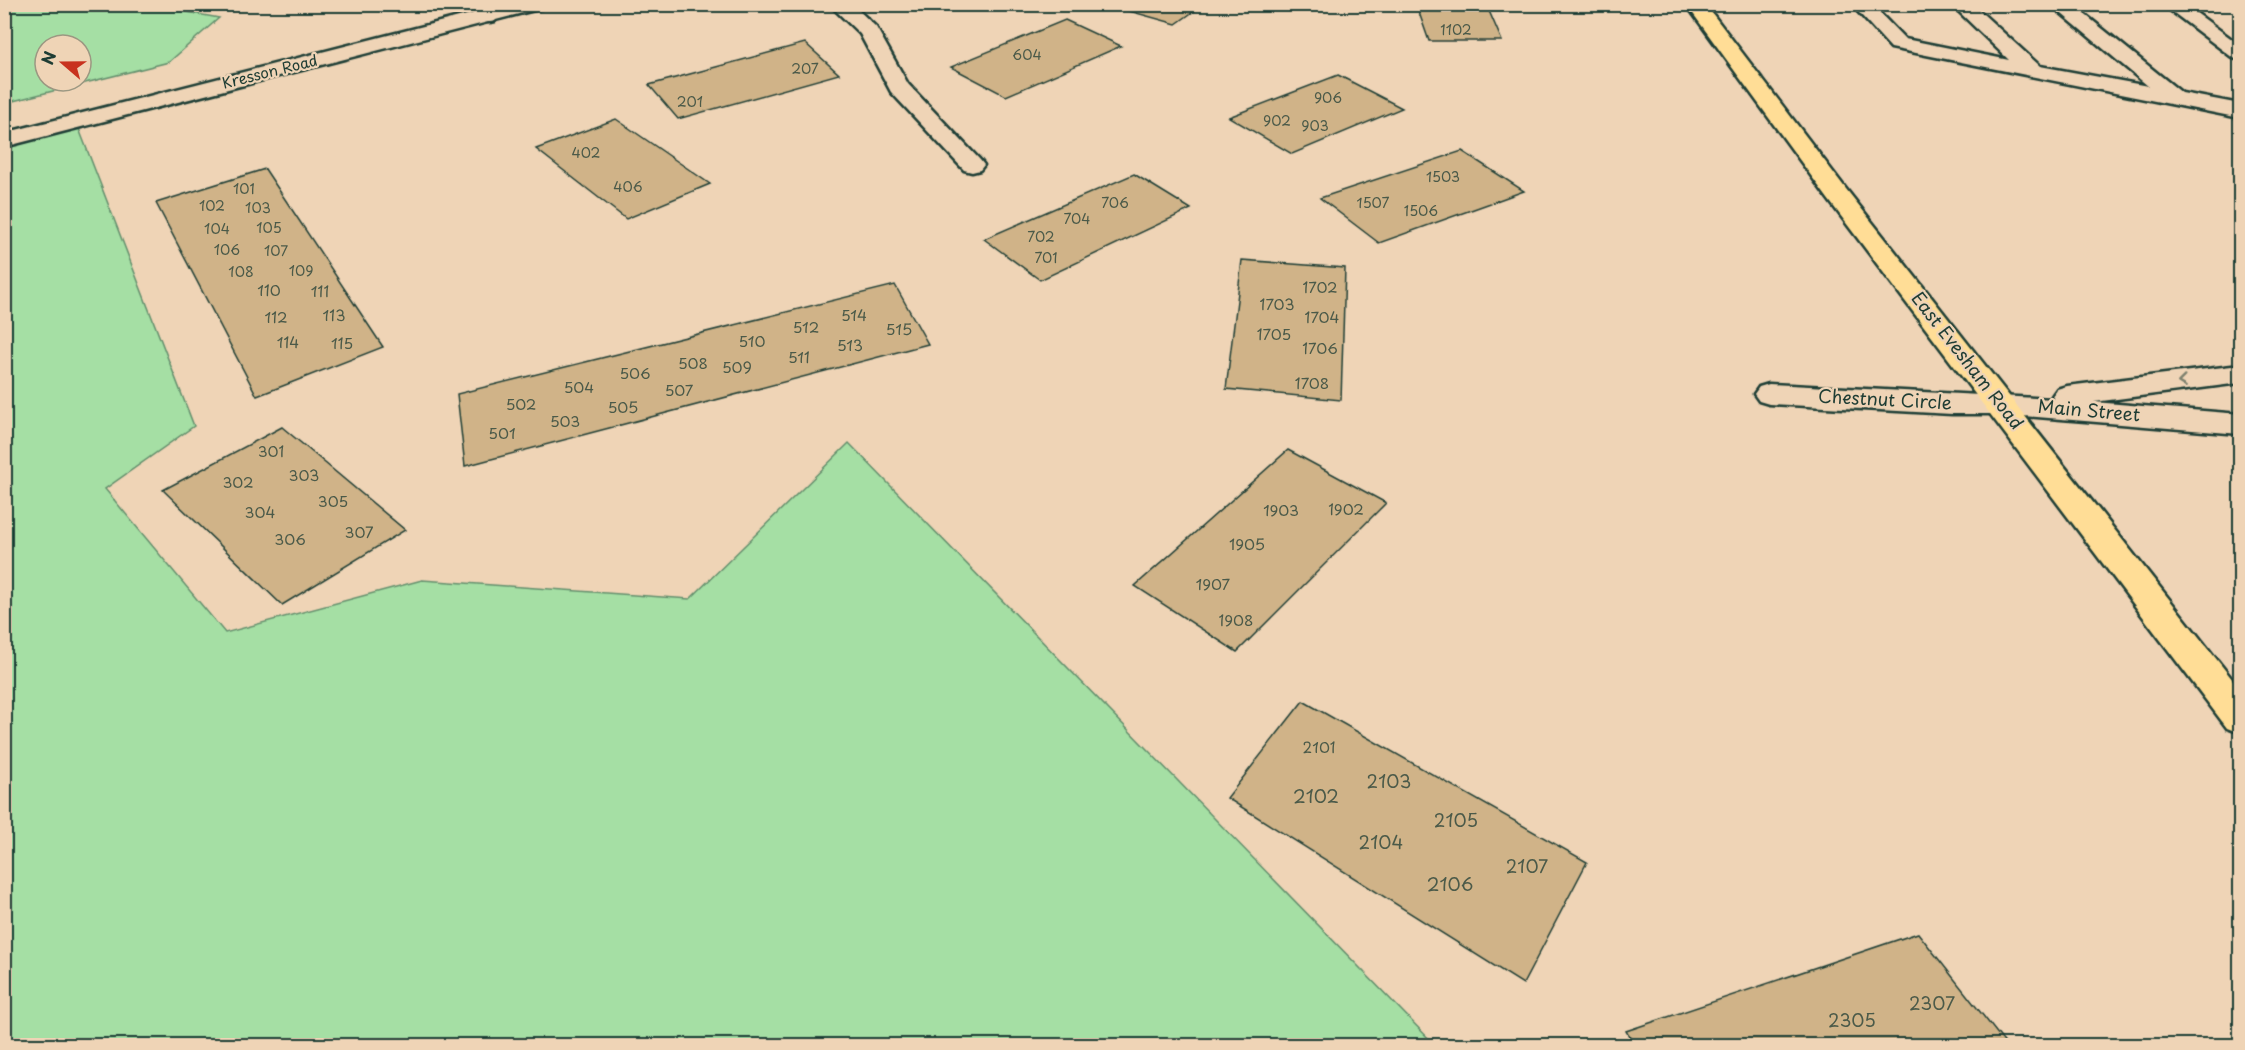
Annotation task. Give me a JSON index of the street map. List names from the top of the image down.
{
  "streets": {
    "main road": ["East Evesham Road"],
    "street": ["Kresson Road", "Chestnut Circle", "Main Street"]
  },
  "crossings": [
    ["East Evesham Road", "Chestnut Circle"],
    ["East Evesham Road", "Main Street"],
    ["Chestnut Circle", "Main Street"]
  ],
  "house_numbers": [
    "1102",
    "604",
    "207",
    "906",
    "201",
    "902",
    "903",
    "402",
    "1503",
    "406",
    "101",
    "706",
    "1507",
    "102",
    "103",
    "1506",
    "704",
    "105",
    "104",
    "702",
    "106",
    "107",
    "701",
    "109",
    "108",
    "1702",
    "110",
    "111",
    "1703",
    "113",
    "514",
    "112",
    "1704",
    "512",
    "515",
    "1705",
    "510",
    "114",
    "115",
    "513",
    "1706",
    "511",
    "508",
    "509",
    "506",
    "1708",
    "504",
    "507",
    "502",
    "505",
    "503",
    "501",
    "301",
    "303",
    "302",
    "305",
    "1902",
    "1903",
    "304",
    "307",
    "306",
    "1905",
    "1907",
    "1908",
    "2101",
    "2103",
    "2102",
    "2105",
    "2104",
    "2107",
    "2106",
    "2307",
    "2305"
  ],
  "north": "left"
}
